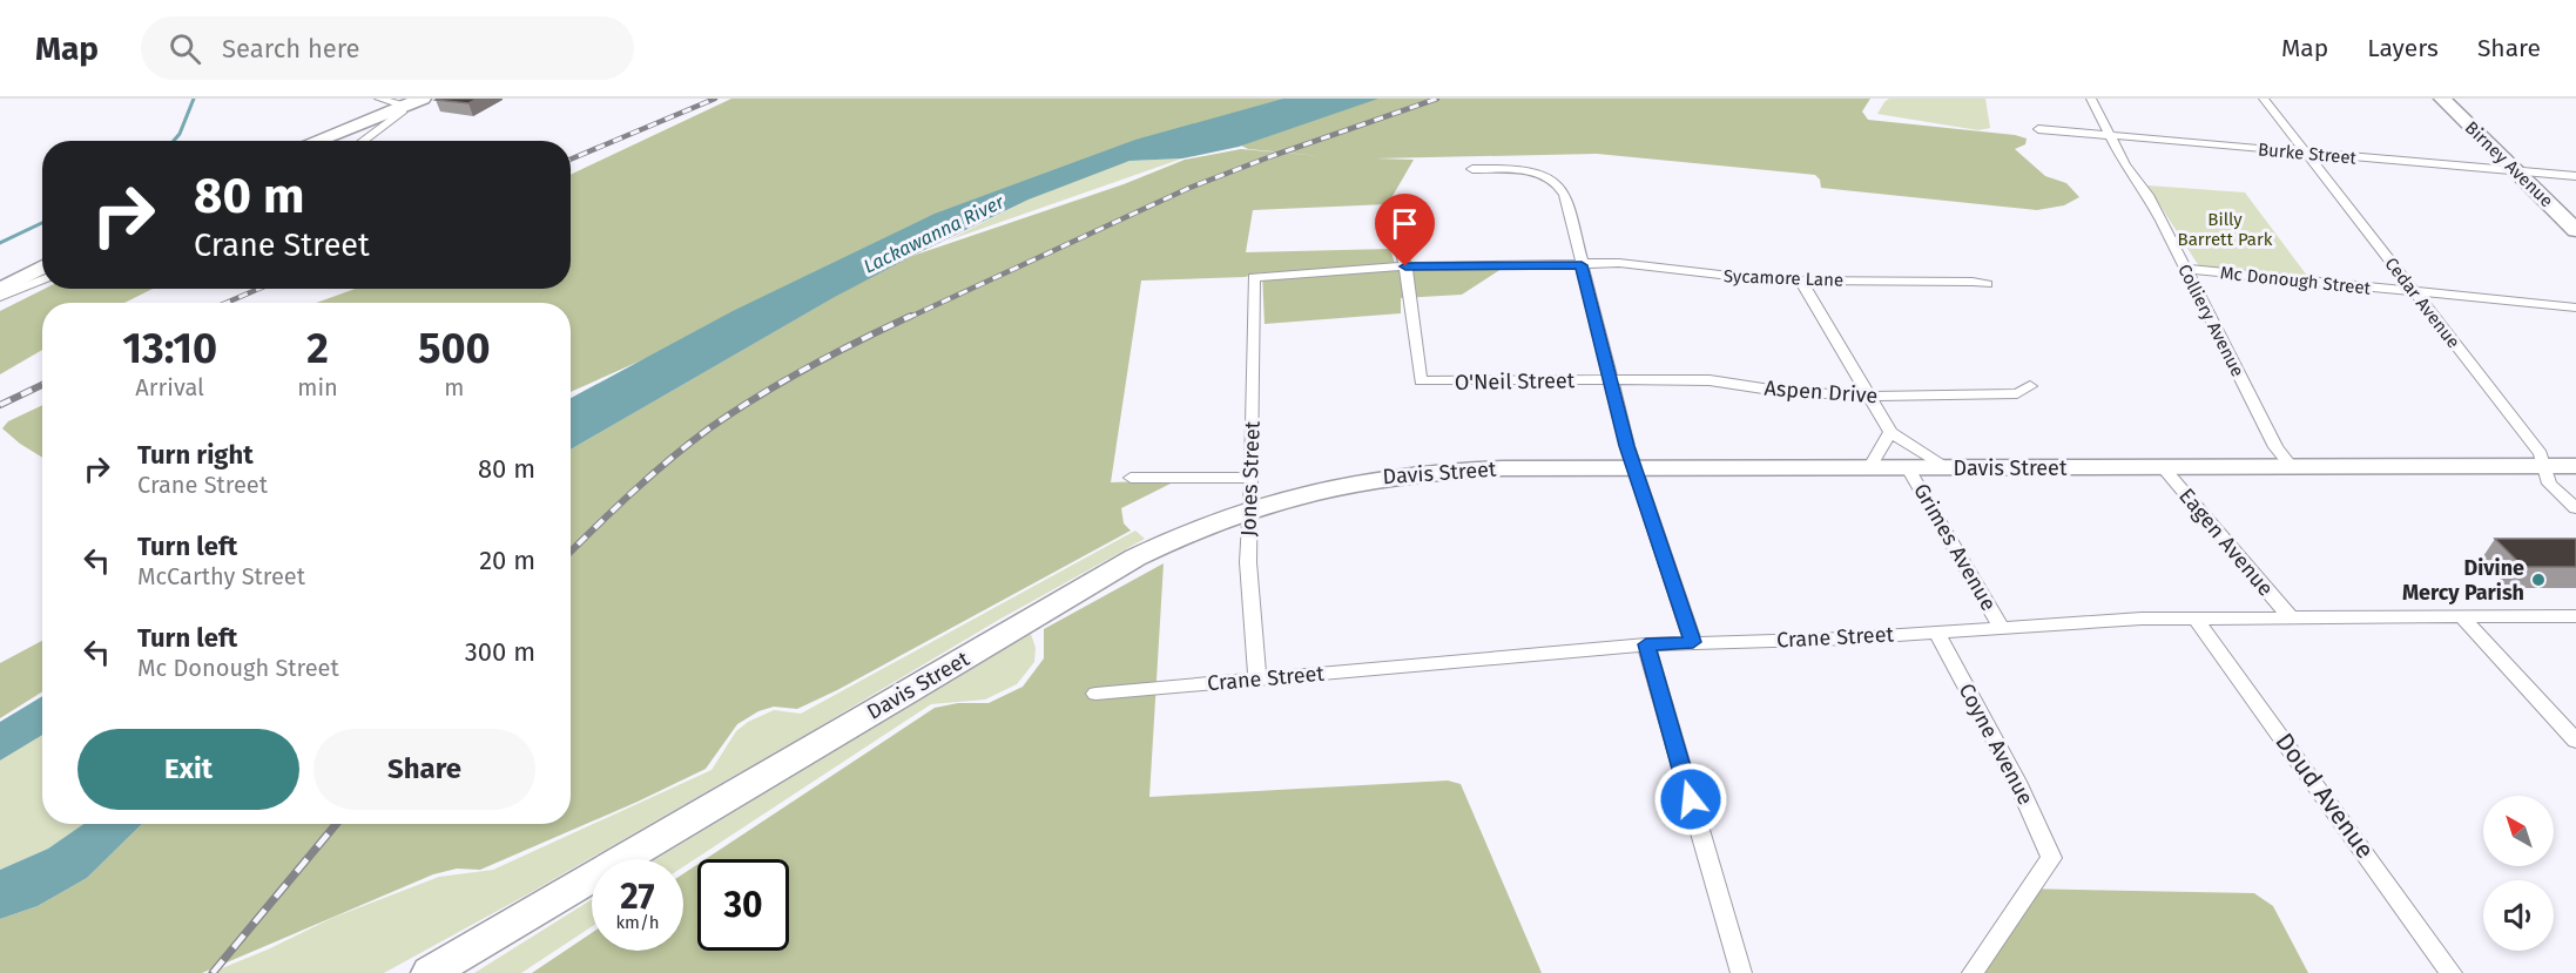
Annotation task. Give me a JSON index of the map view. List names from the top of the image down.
{
  "streets": {
    "main road": ["Birney Avenue", "Davis Street"],
    "street": [
      "Burke Street",
      "Sycamore Lane",
      "Mc Donough Street",
      "Cedar Avenue",
      "Colliery Avenue",
      "O'Neil Street",
      "Aspen Drive",
      "Jones Street",
      "Eagen Avenue",
      "Grimes Avenue",
      "Crane Street",
      "Coyne Avenue",
      "Doud Avenue"
    ]
  },
  "crossings": [
    ["Burke Street", "Birney Avenue"],
    ["Burke Street", "Cedar Avenue"],
    ["Burke Street", "Colliery Avenue"],
    ["Mc Donough Street", "Cedar Avenue"],
    ["Mc Donough Street", "Colliery Avenue"],
    ["Cedar Avenue", "Davis Street"],
    ["Colliery Avenue", "Davis Street"],
    ["O'Neil Street", "Aspen Drive"],
    ["O'Neil Street", "Jones Street"],
    ["Davis Street", "Jones Street"],
    ["Davis Street", "Eagen Avenue"],
    ["Davis Street", "Grimes Avenue"],
    ["Jones Street", "Crane Street"],
    ["Eagen Avenue", "Crane Street"],
    ["Grimes Avenue", "Crane Street"],
    ["Crane Street", "Coyne Avenue"],
    ["Crane Street", "Doud Avenue"]
  ],
  "water": ["Lackawanna River"],
  "parks": ["Billy Barrett Park"],
  "places": ["Divine Mercy Parish"],
  "north": "top left",
  "page": {
    "header": "Map",
    "search": "Search here",
    "nav": ["Map", "Layers", "Share"],
    "turn": ["80 m", "Crane Street"],
    "eta": [
      "13:10",
      "Arrival",
      "2",
      "min",
      "500",
      "m"
    ],
    "list": [
      {
        "name": "Turn right",
        "note": "Crane Street",
        "value": "80 m"
      },
      {
        "name": "Turn left",
        "note": "McCarthy Street",
        "value": "20 m"
      },
      {
        "name": "Turn left",
        "note": "Mc Donough Street",
        "value": "300 m"
      }
    ],
    "buttons": ["Exit", "Share"],
    "speed": "27 km/h",
    "limit": "30"
  }
}
